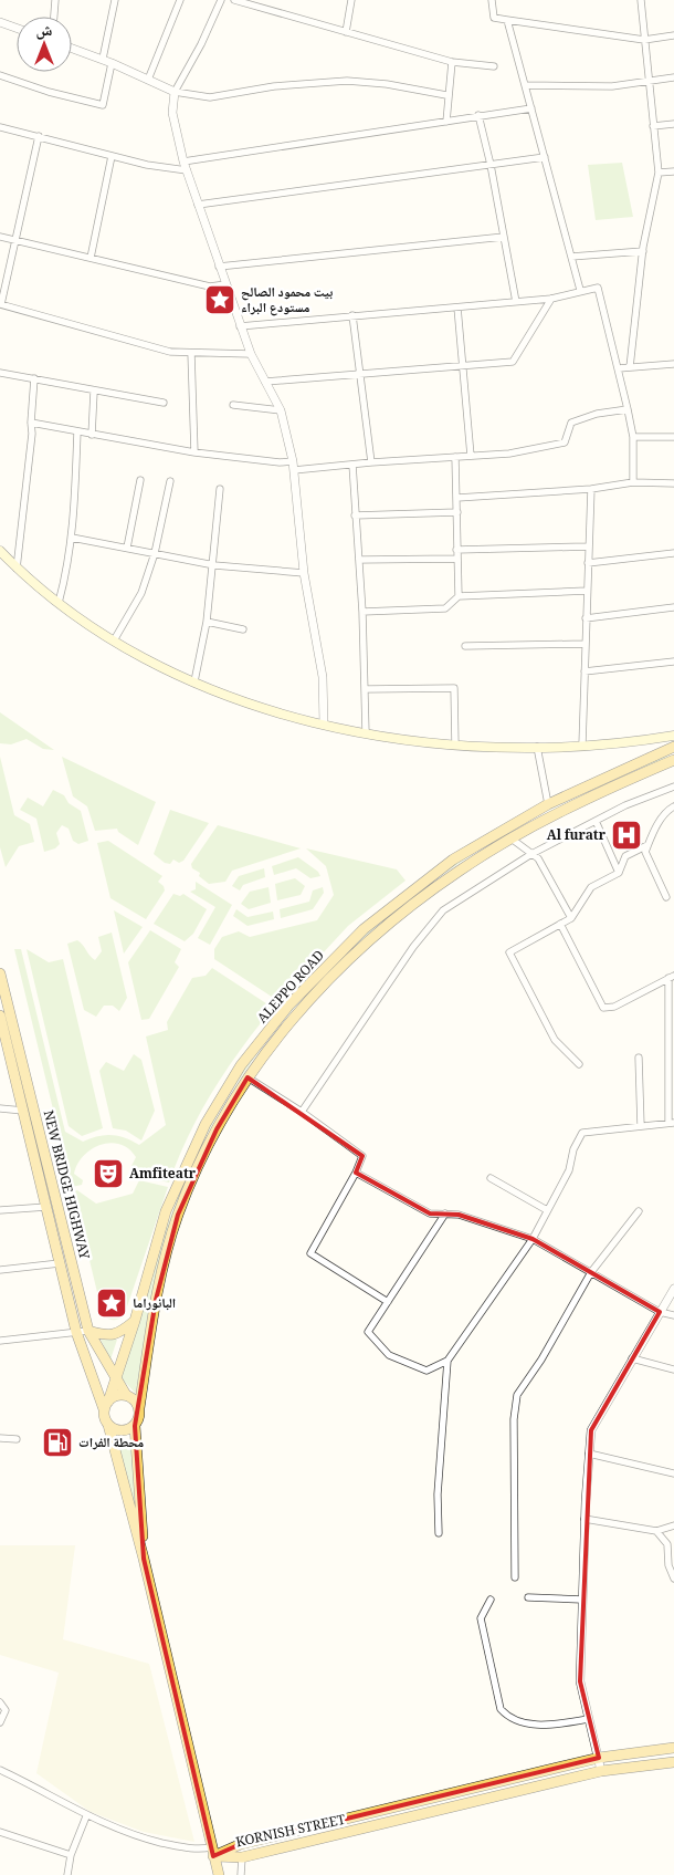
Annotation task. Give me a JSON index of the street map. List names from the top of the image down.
{
  "streets": {
    "main road": ["ALEPPO ROAD", "NEW BRIDGE HIGHWAY", "KORNISH STREET"]
  },
  "crossings": [
    ["ALEPPO ROAD", "NEW BRIDGE HIGHWAY"]
  ],
  "places": {
    "place": ["بيت محمود الصالح مستودع البراء", "البانوراما"],
    "hospital": ["Al furatr"],
    "theatre": ["Amfiteatr"],
    "fuel station": ["محطة الفرات"]
  },
  "north": "top"
}
